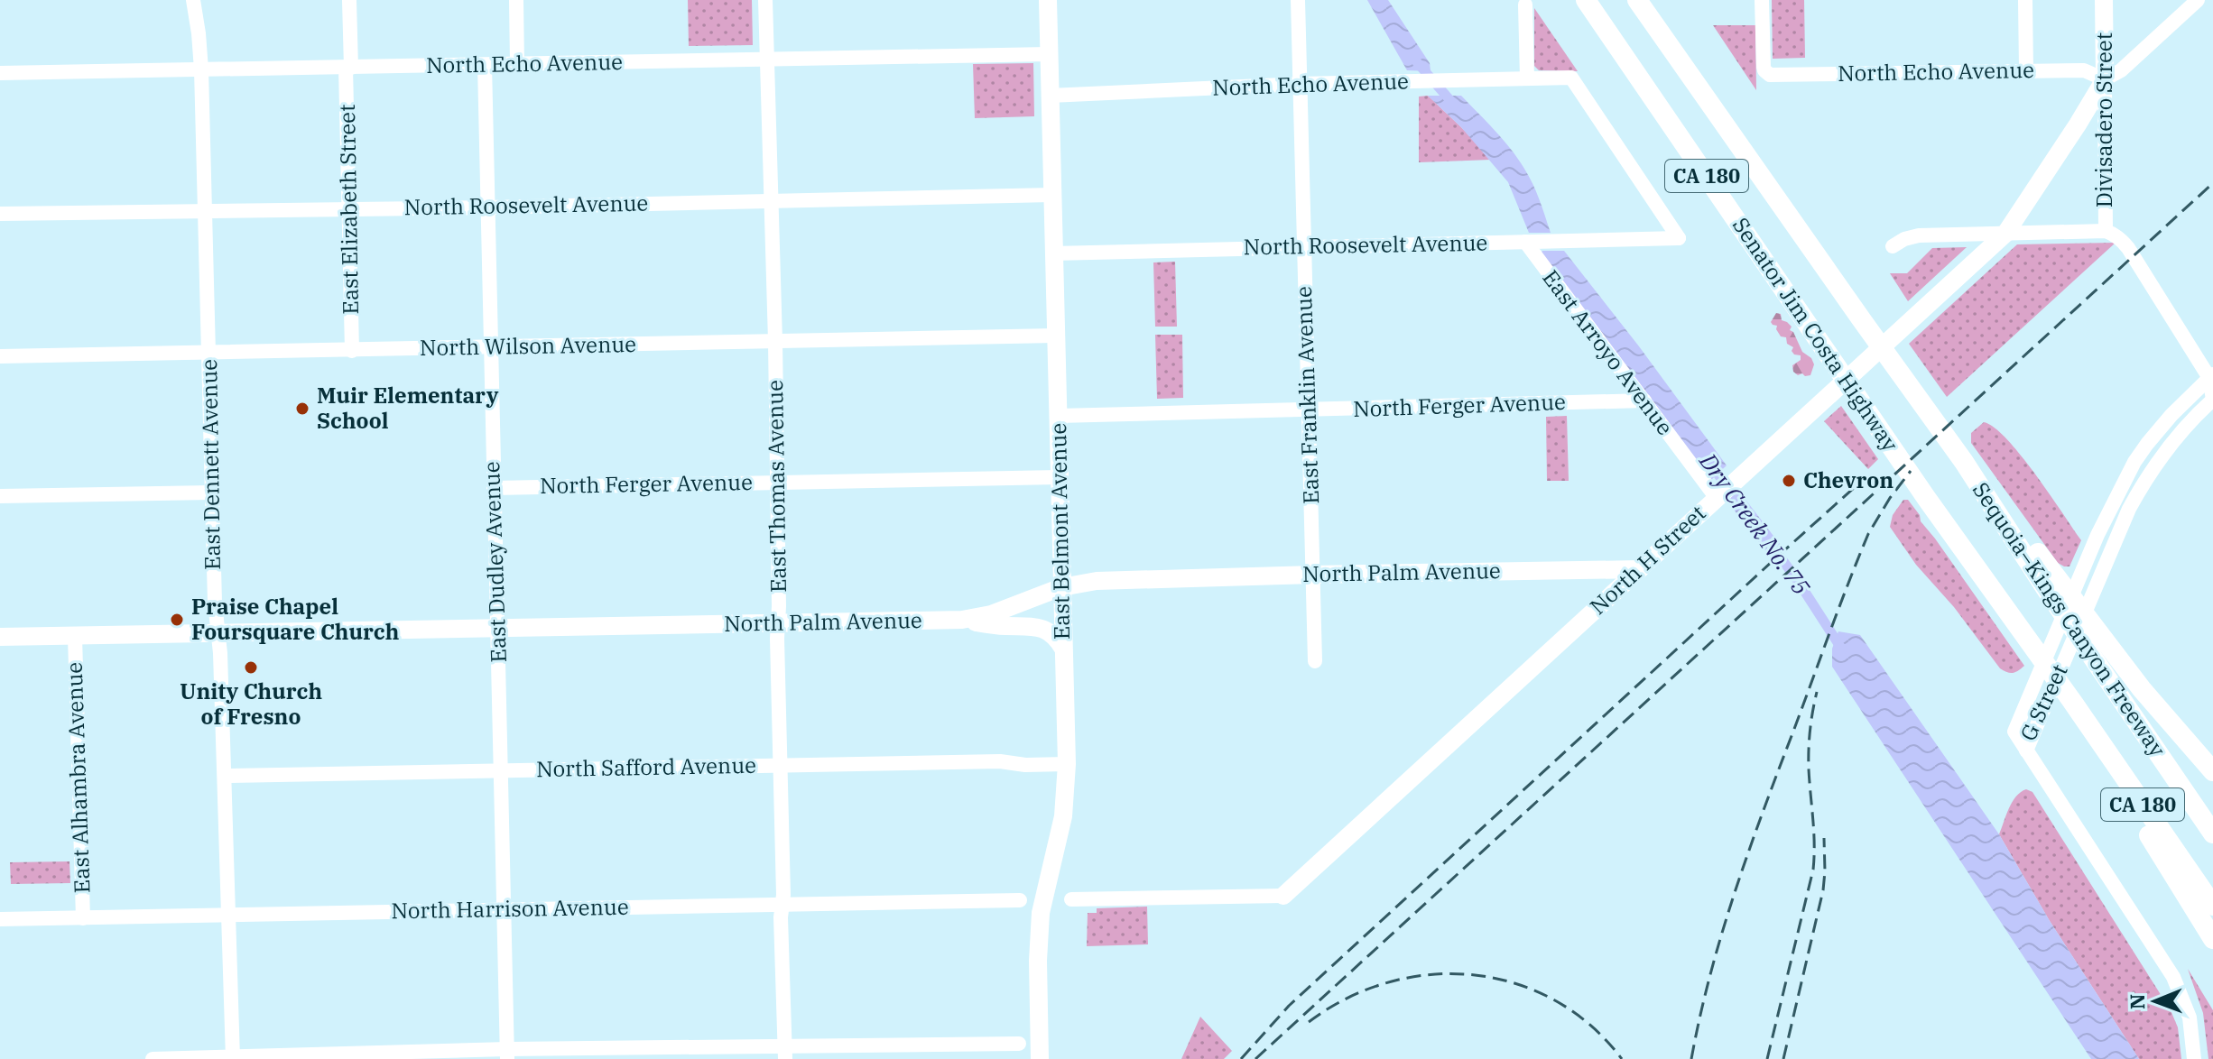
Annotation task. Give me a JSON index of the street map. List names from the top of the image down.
{
  "streets": {
    "highway": ["CA 180", "Senator Jim Costa Highway", "Sequoia–Kings Canyon Freeway"],
    "main road": [
      "Divisadero Street",
      "East Belmont Avenue",
      "North H Street",
      "North Palm Avenue"
    ],
    "street": [
      "North Echo Avenue",
      "North Roosevelt Avenue",
      "East Elizabeth Street",
      "North Wilson Avenue",
      "East Arroyo Avenue",
      "East Franklin Avenue",
      "North Ferger Avenue",
      "East Dennett Avenue",
      "East Thomas Avenue",
      "East Dudley Avenue",
      "G Street",
      "North Safford Avenue",
      "East Alhambra Avenue",
      "North Harrison Avenue"
    ]
  },
  "crossings": [
    ["North Echo Avenue", "Divisadero Street"],
    ["North Echo Avenue", "North Roosevelt Avenue"],
    ["North Echo Avenue", "East Elizabeth Street"],
    ["North Echo Avenue", "East Franklin Avenue"],
    ["North Echo Avenue", "East Dennett Avenue"],
    ["North Echo Avenue", "East Thomas Avenue"],
    ["North Echo Avenue", "East Belmont Avenue"],
    ["North Echo Avenue", "North H Street"],
    ["North Echo Avenue", "East Dudley Avenue"],
    ["Divisadero Street", "North H Street"],
    ["Divisadero Street", "G Street"],
    ["North Roosevelt Avenue", "East Elizabeth Street"],
    ["North Roosevelt Avenue", "East Arroyo Avenue"],
    ["North Roosevelt Avenue", "East Franklin Avenue"],
    ["North Roosevelt Avenue", "East Dennett Avenue"],
    ["North Roosevelt Avenue", "East Thomas Avenue"],
    ["North Roosevelt Avenue", "East Belmont Avenue"],
    ["North Roosevelt Avenue", "East Dudley Avenue"],
    ["East Elizabeth Street", "North Wilson Avenue"],
    ["Senator Jim Costa Highway", "Sequoia–Kings Canyon Freeway"],
    ["North Wilson Avenue", "East Dennett Avenue"],
    ["North Wilson Avenue", "East Thomas Avenue"],
    ["North Wilson Avenue", "East Belmont Avenue"],
    ["North Wilson Avenue", "East Dudley Avenue"],
    ["East Arroyo Avenue", "North Ferger Avenue"],
    ["East Arroyo Avenue", "North H Street"],
    ["East Franklin Avenue", "North Ferger Avenue"],
    ["East Franklin Avenue", "North Palm Avenue"],
    ["North Ferger Avenue", "East Thomas Avenue"],
    ["North Ferger Avenue", "East Belmont Avenue"],
    ["North Ferger Avenue", "East Dudley Avenue"],
    ["East Dennett Avenue", "North Palm Avenue"],
    ["East Dennett Avenue", "North Safford Avenue"],
    ["East Dennett Avenue", "North Harrison Avenue"],
    ["East Thomas Avenue", "North Palm Avenue"],
    ["East Thomas Avenue", "North Safford Avenue"],
    ["East Thomas Avenue", "North Harrison Avenue"],
    ["East Belmont Avenue", "North Palm Avenue"],
    ["East Belmont Avenue", "North Safford Avenue"],
    ["North H Street", "North Palm Avenue"],
    ["East Dudley Avenue", "North Palm Avenue"],
    ["East Dudley Avenue", "North Safford Avenue"],
    ["East Dudley Avenue", "North Harrison Avenue"],
    ["North Palm Avenue", "East Alhambra Avenue"],
    ["East Alhambra Avenue", "North Harrison Avenue"]
  ],
  "water": ["Dry Creek No. 75"],
  "places": [
    "Muir Elementary School",
    "Chevron",
    "Praise Chapel Foursquare Church",
    "Unity Church of Fresno"
  ],
  "north": "left"
}
